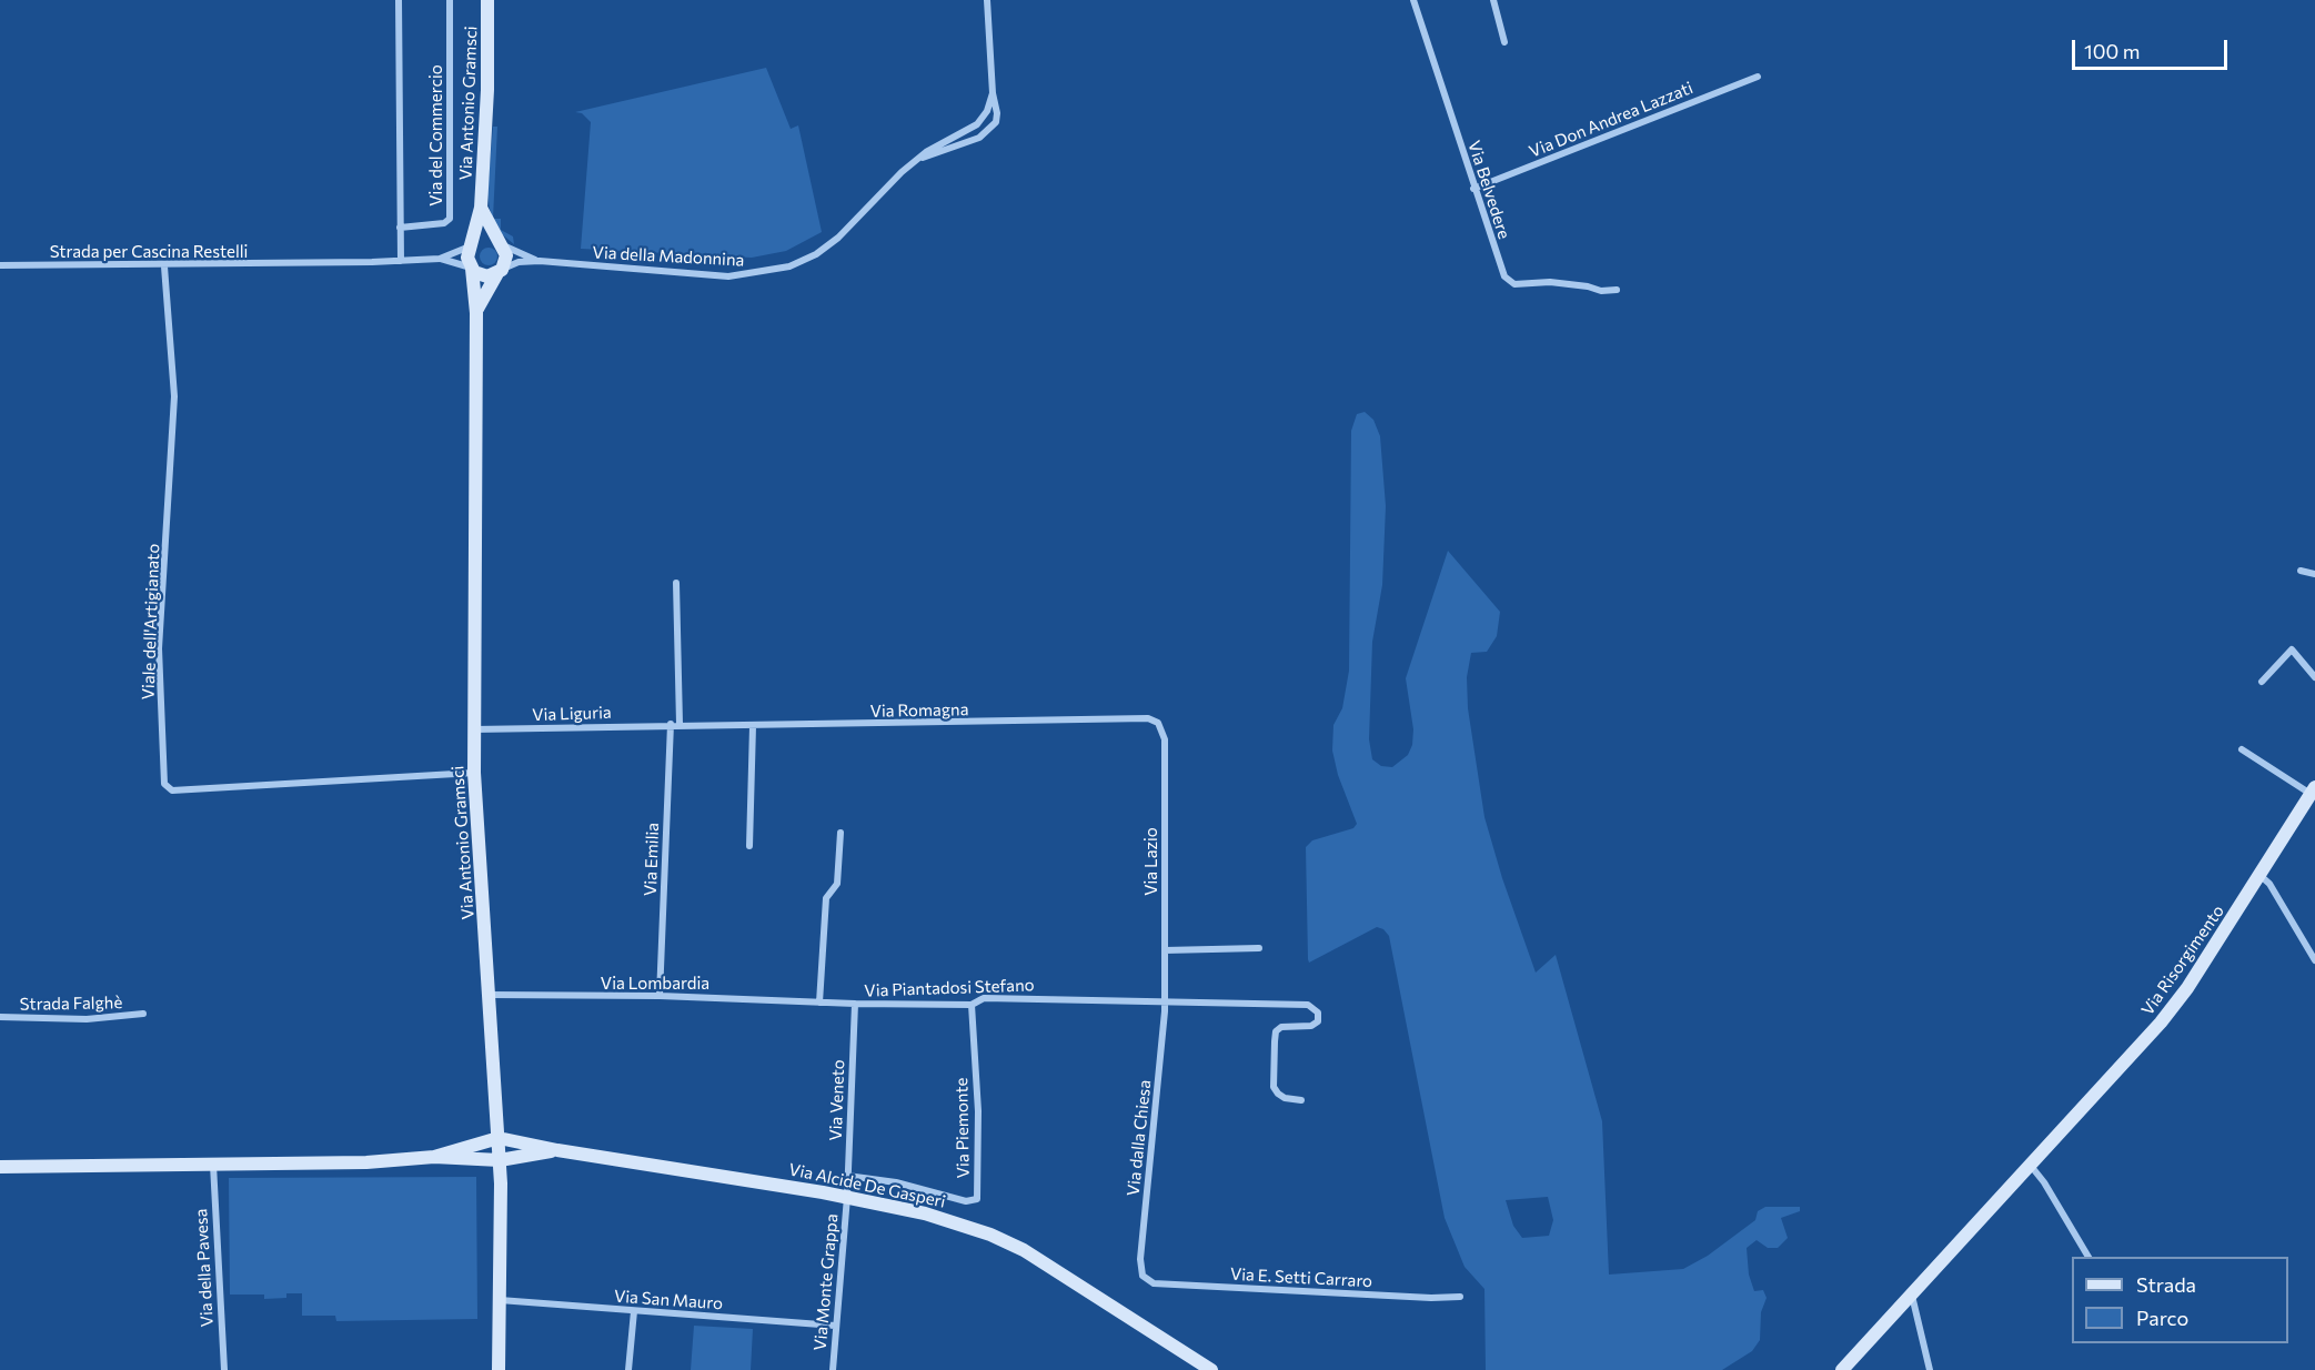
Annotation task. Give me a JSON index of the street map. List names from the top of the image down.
{
  "streets": {
    "main road": ["Via Antonio Gramsci", "Via Risorgimento", "Via Alcide De Gasperi"],
    "street": [
      "Via Don Andrea Lazzati",
      "Via del Commercio",
      "Via Belvedere",
      "Strada per Cascina Restelli",
      "Via della Madonnina",
      "Viale dell'Artigianato",
      "Via Romagna",
      "Via Liguria",
      "Via Emilia",
      "Via Lazio",
      "Via Lombardia",
      "Via Piantadosi Stefano",
      "Strada Falghè",
      "Via Veneto",
      "Via Piemonte",
      "Via dalla Chiesa",
      "Via della Pavesa",
      "Via E. Setti Carraro",
      "Via Monte Grappa",
      "Via San Mauro"
    ]
  },
  "crossings": [
    ["Via Antonio Gramsci", "Via della Madonnina"],
    ["Via Antonio Gramsci", "Viale dell'Artigianato"],
    ["Via Antonio Gramsci", "Via Liguria"],
    ["Via Antonio Gramsci", "Via Lombardia"],
    ["Via Antonio Gramsci", "Via Alcide De Gasperi"],
    ["Via Antonio Gramsci", "Via San Mauro"],
    ["Via Don Andrea Lazzati", "Via Belvedere"],
    ["Strada per Cascina Restelli", "Viale dell'Artigianato"],
    ["Via Romagna", "Via Liguria"],
    ["Via Romagna", "Via Emilia"],
    ["Via Romagna", "Via Lazio"],
    ["Via Liguria", "Via Emilia"],
    ["Via Emilia", "Via Lombardia"],
    ["Via Lazio", "Via Piantadosi Stefano"],
    ["Via Lazio", "Via dalla Chiesa"],
    ["Via Lombardia", "Via Piantadosi Stefano"],
    ["Via Lombardia", "Via Veneto"],
    ["Via Piantadosi Stefano", "Via Veneto"],
    ["Via Piantadosi Stefano", "Via Piemonte"],
    ["Via Piantadosi Stefano", "Via dalla Chiesa"],
    ["Via Veneto", "Via Piemonte"],
    ["Via Veneto", "Via Alcide De Gasperi"],
    ["Via Veneto", "Via Monte Grappa"],
    ["Via dalla Chiesa", "Via E. Setti Carraro"],
    ["Via Alcide De Gasperi", "Via Monte Grappa"],
    ["Via Monte Grappa", "Via San Mauro"]
  ],
  "legend": ["Strada", "Parco"],
  "scale_bar": "100 m"
}
